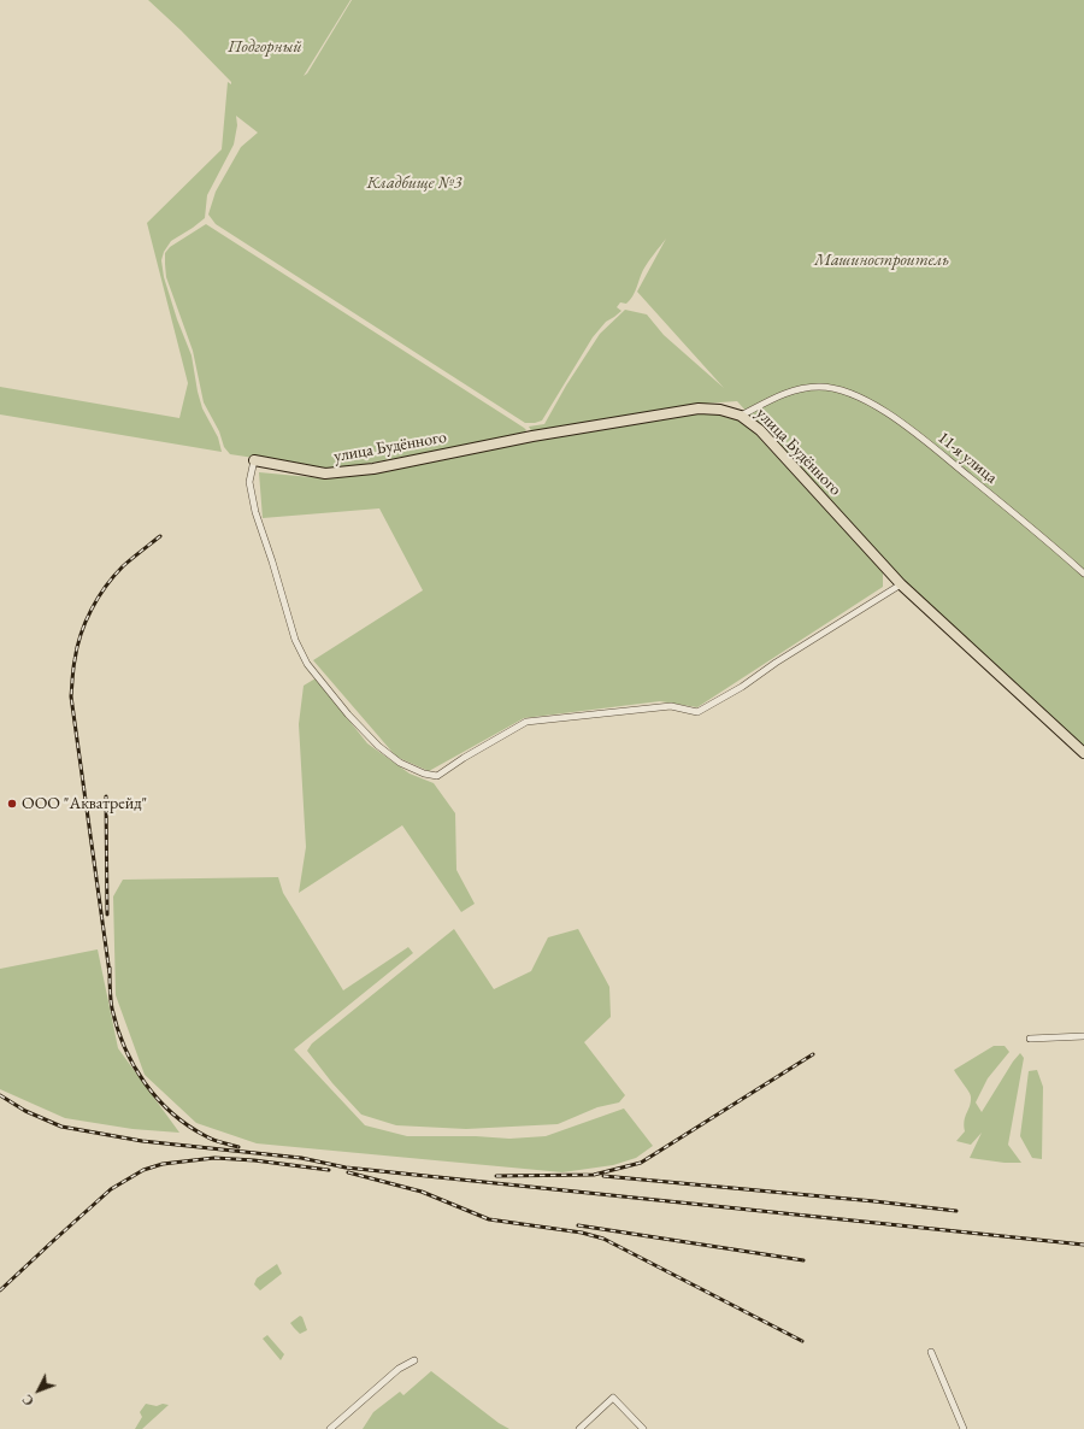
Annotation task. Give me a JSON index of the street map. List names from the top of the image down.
{
  "streets": {
    "main road": ["улица Будённого"],
    "street": ["11-я улица"]
  },
  "crossings": [
    ["улица Будённого", "11-я улица"]
  ],
  "parks": ["Подгорный", "Кладбище №3", "Машиностроитель"],
  "places": ["ООО \"Акватрейд\""],
  "north": "bottom left"
}
